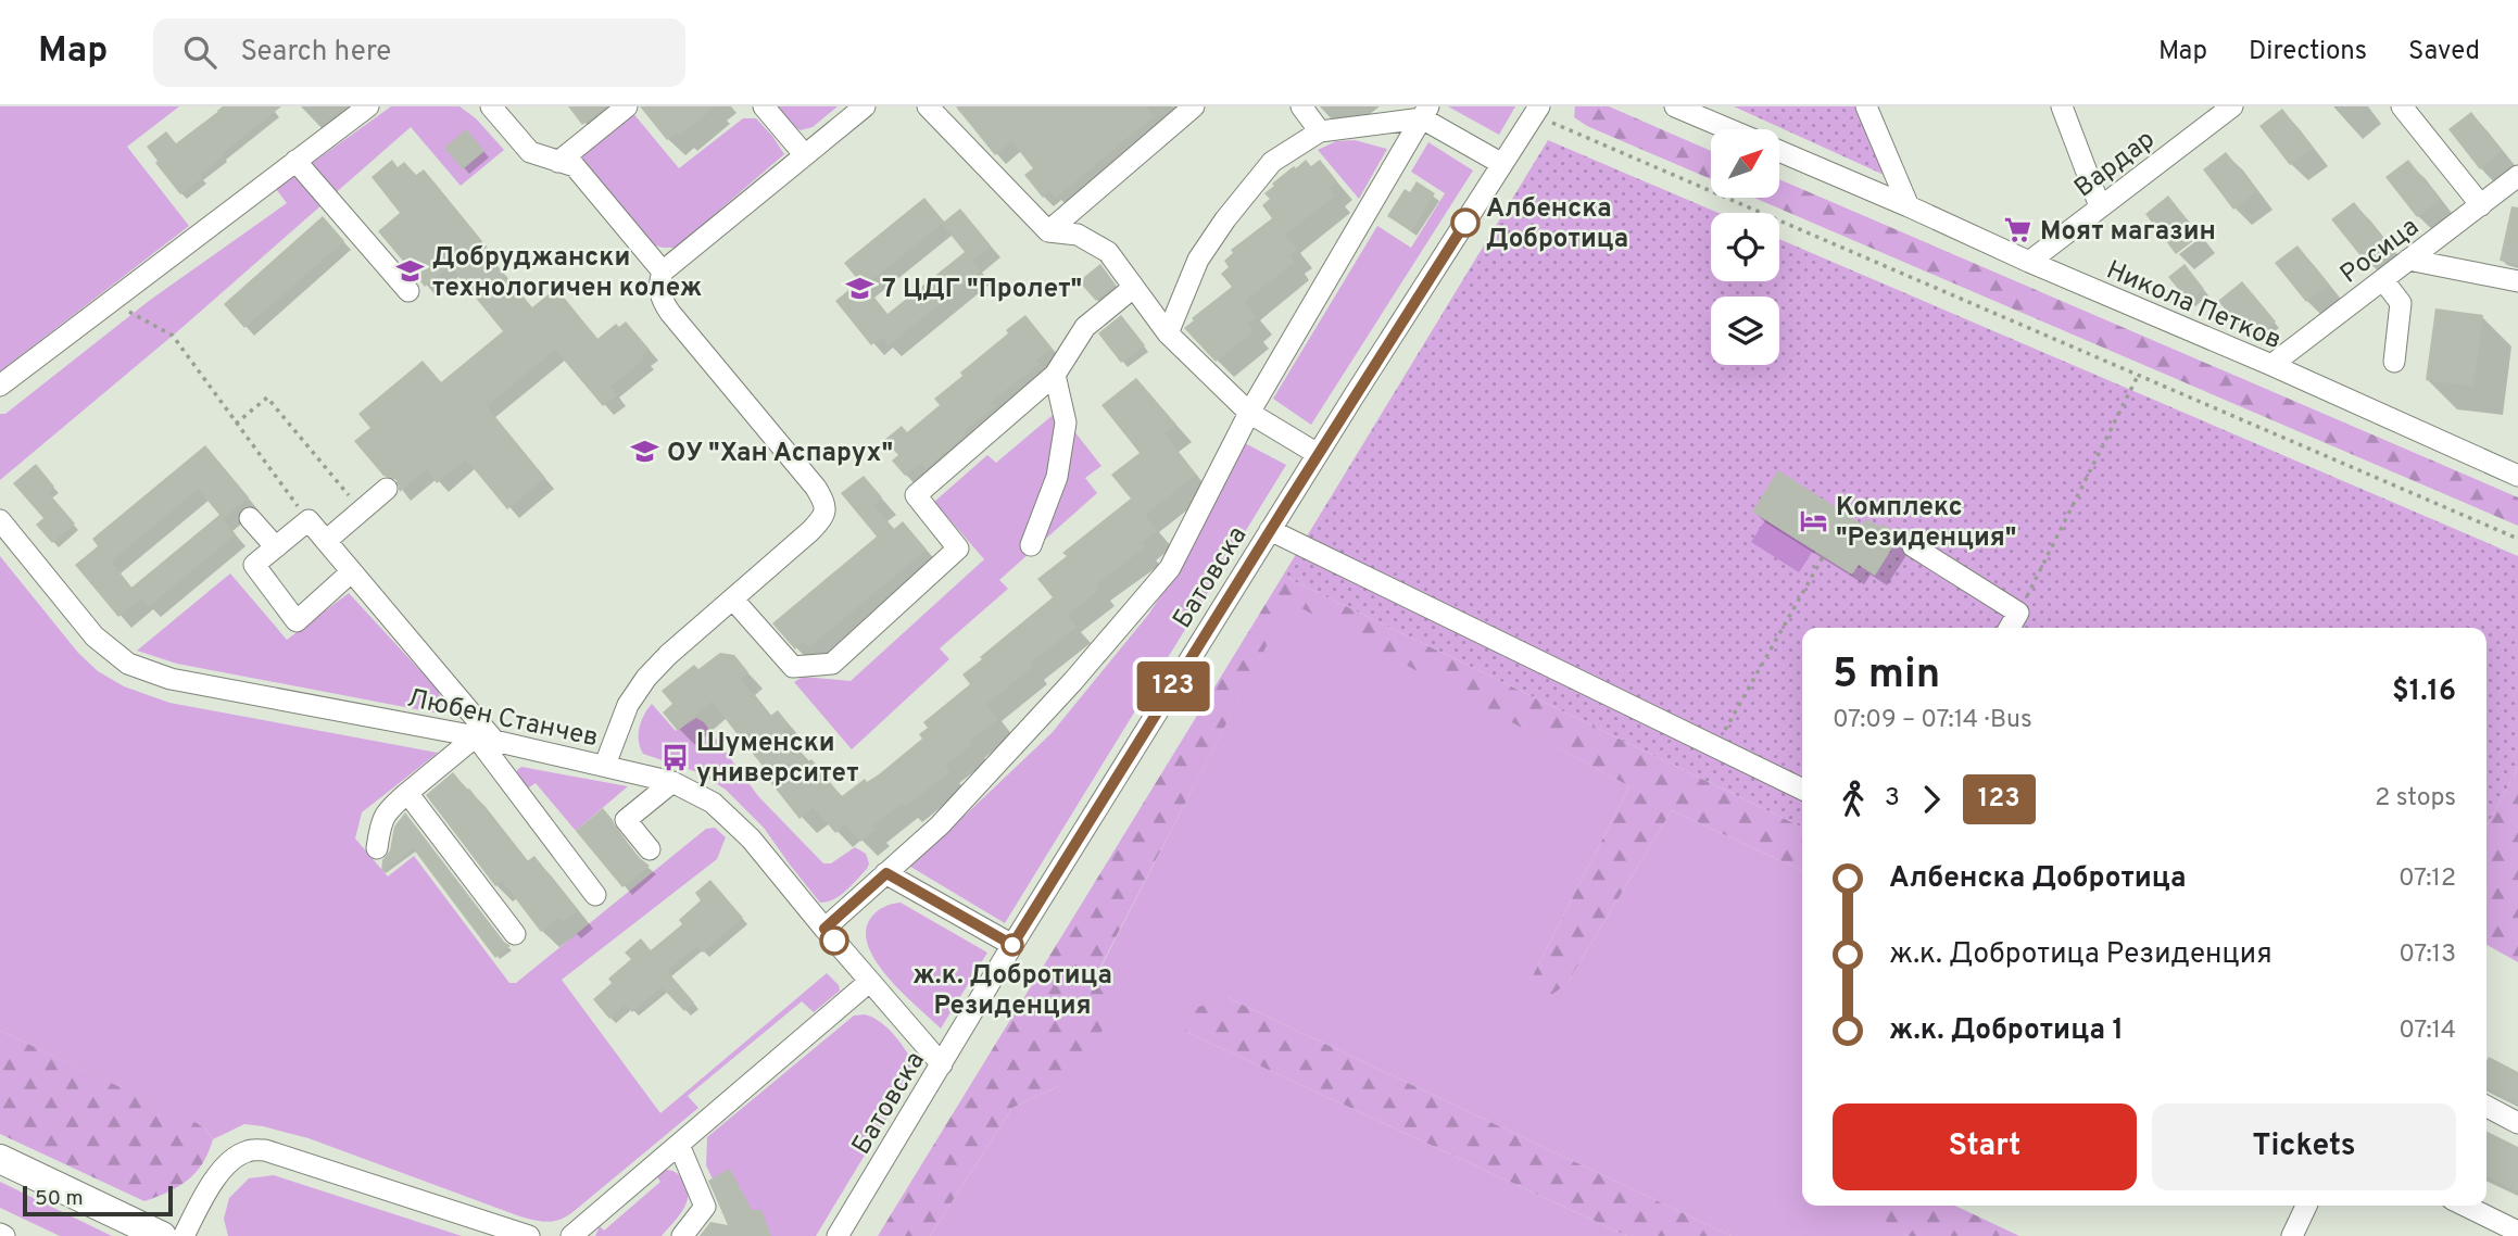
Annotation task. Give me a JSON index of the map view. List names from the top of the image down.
{
  "streets": {
    "street": [
      "Вардар",
      "Росица",
      "Никола Петков",
      "Батовска",
      "Любен Станчев"
    ]
  },
  "crossings": [
    ["Вардар", "Никола Петков"],
    ["Росица", "Никола Петков"],
    ["Батовска", "Любен Станчев"]
  ],
  "places": {
    "other": ["Албенска Добротица", "ж.к. Добротица Резиденция"],
    "supermarket": ["Моят магазин"],
    "school or university": ["Добруджански технологичен колеж", "7 ЦДГ \"Пролет\"", "ОУ \"Хан Аспарух\""],
    "hotel": ["Комплекс \"Резиденция\""],
    "bus stop": ["Шуменски университет"]
  },
  "lines": ["bus line 123"],
  "scale_bar": "50 m",
  "north": "top right",
  "page": {
    "header": "Map",
    "search": "Search here",
    "nav": ["Map", "Directions", "Saved"],
    "on_map": "123",
    "heading": ["5 min", "07:09 – 07:14 · Bus", "$1.16"],
    "legs": ["3", "123", "2 stops"],
    "list": [
      {
        "name": "Албенска Добротица",
        "value": "07:12"
      },
      {
        "name": "ж.к. Добротица Резиденция",
        "value": "07:13"
      },
      {
        "name": "ж.к. Добротица 1",
        "value": "07:14"
      }
    ],
    "buttons": ["Start", "Tickets"],
    "scale": "50 m"
  }
}
